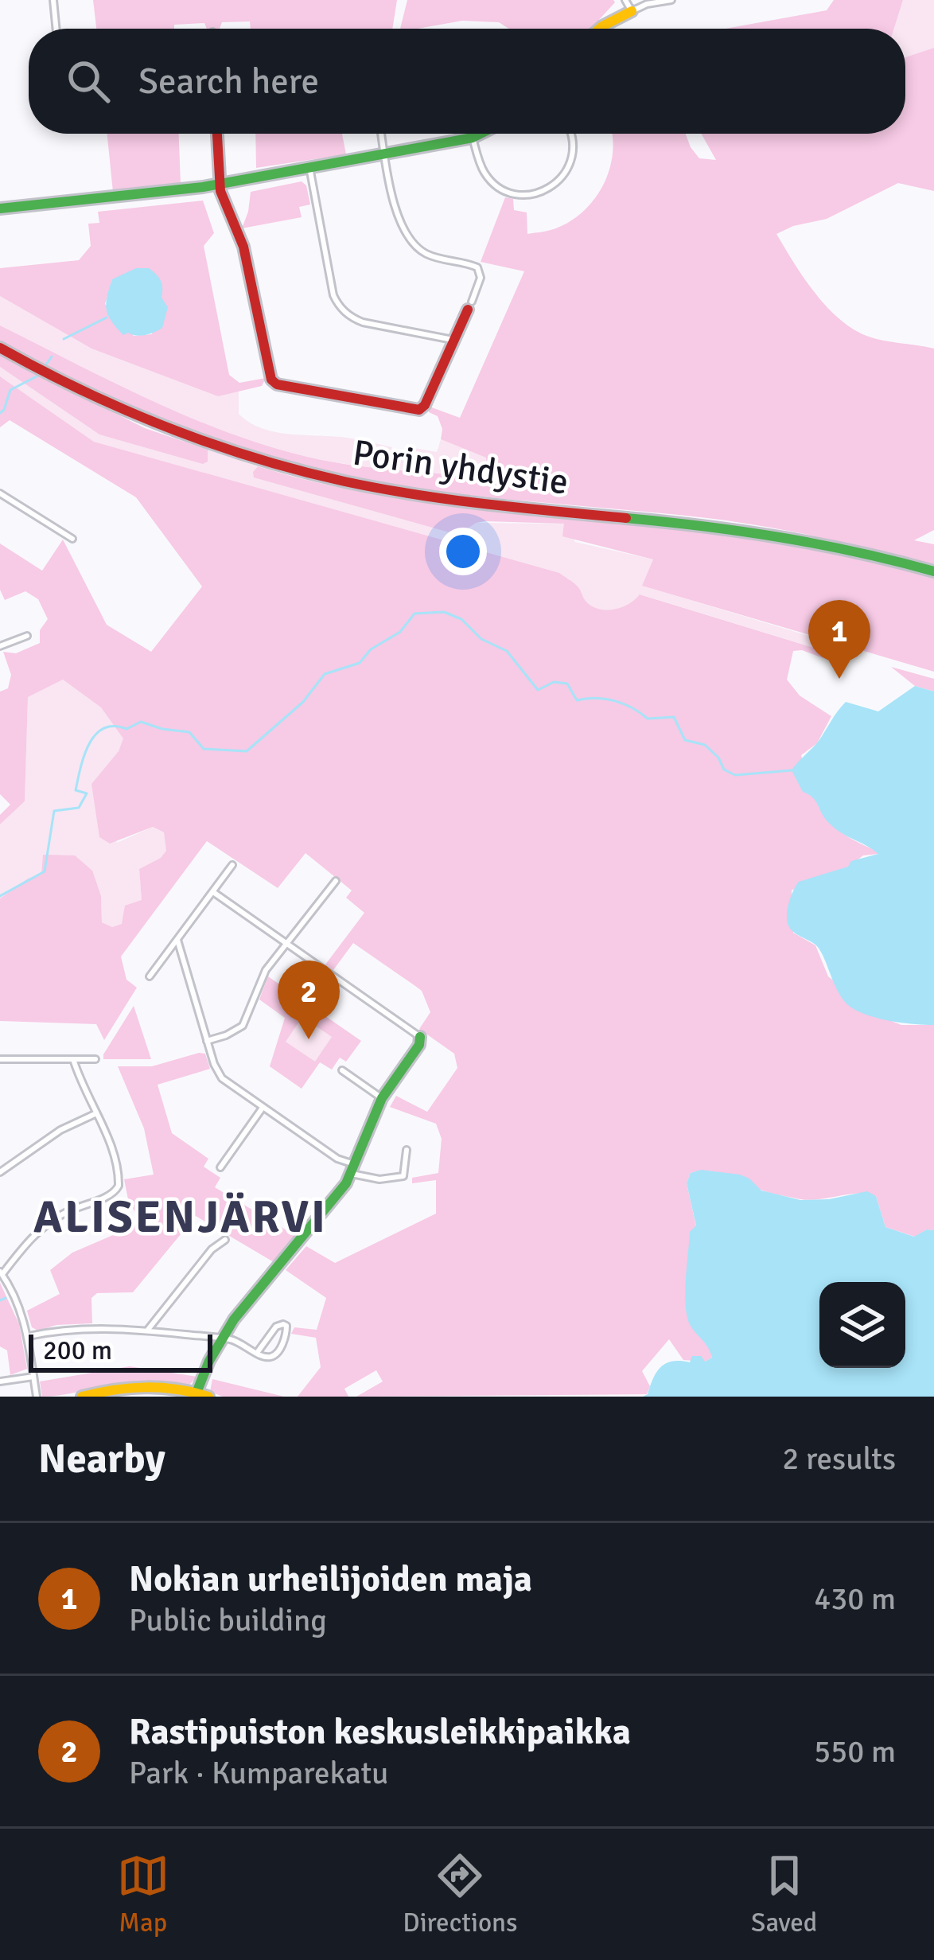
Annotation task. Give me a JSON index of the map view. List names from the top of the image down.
{
  "streets": {
    "street": ["Porin yhdystie"]
  },
  "districts": ["ALISENJÄRVI"],
  "scale_bar": "200 m",
  "page": {
    "search": "Search here",
    "pins": ["1", "2"],
    "scale": "200 m",
    "heading": ["Nearby", "2 results"],
    "list": [
      {
        "mark": "1",
        "name": "Nokian urheilijoiden maja",
        "note": "Public building",
        "value": "430 m"
      },
      {
        "mark": "2",
        "name": "Rastipuiston keskusleikkipaikka",
        "note": "Park · Kumparekatu",
        "value": "550 m"
      }
    ],
    "nav": ["Map", "Directions", "Saved"]
  }
}
